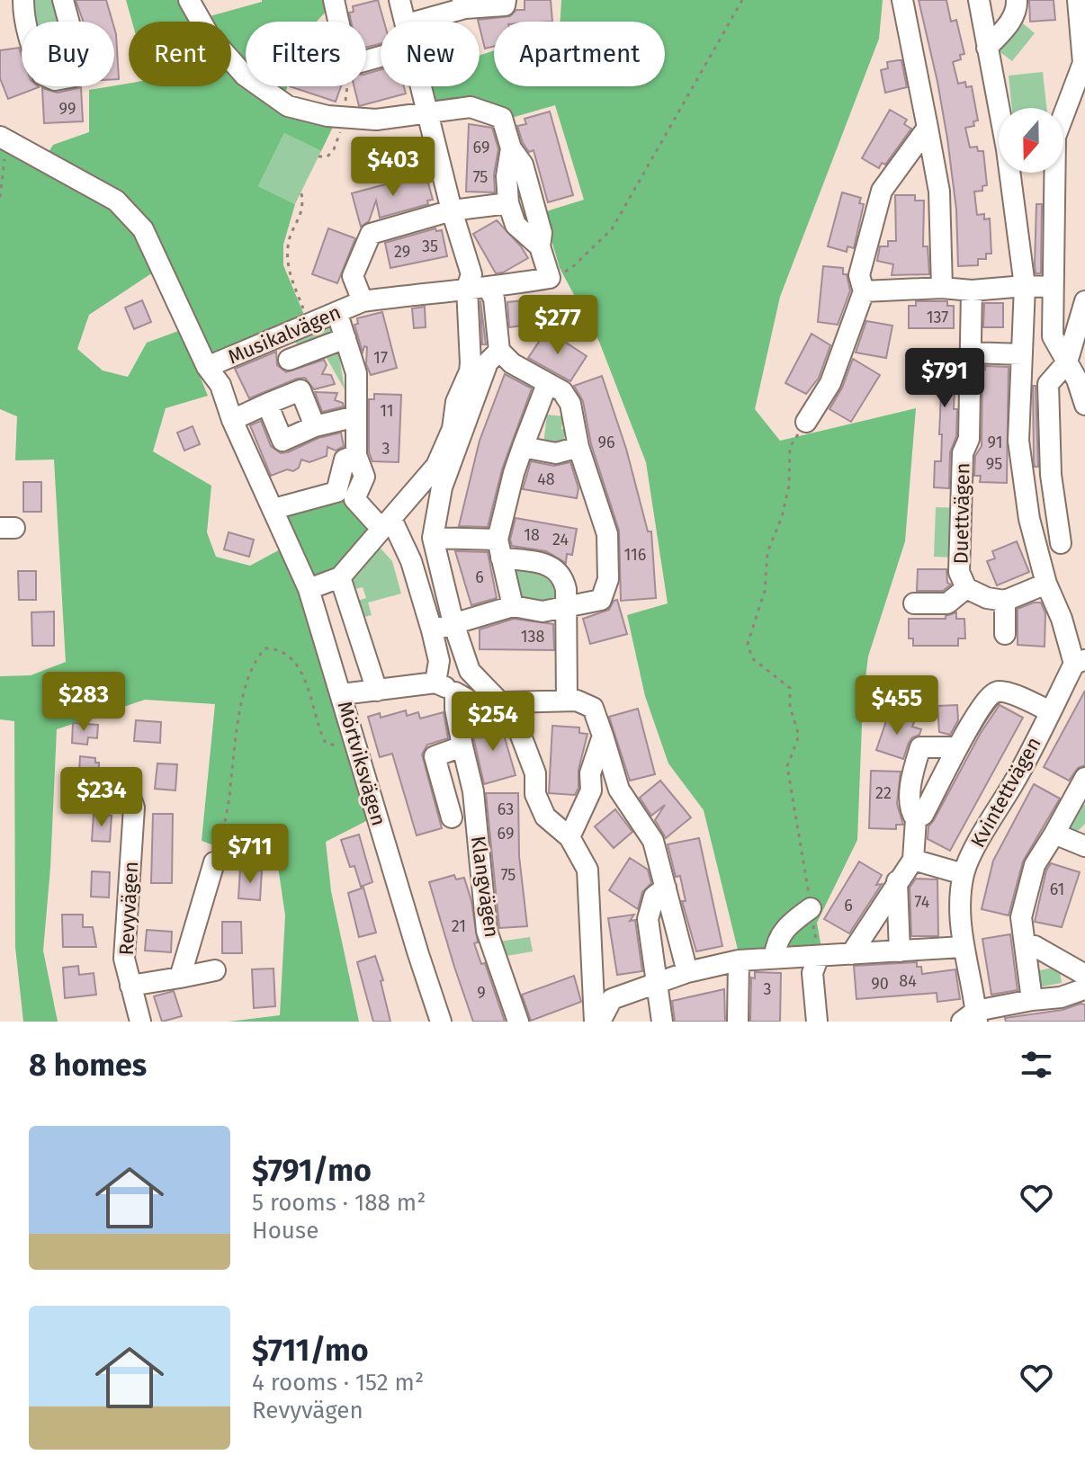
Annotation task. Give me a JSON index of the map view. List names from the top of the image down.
{
  "streets": {
    "street": [
      "Musikalvägen",
      "Duettvägen",
      "Mörtviksvägen",
      "Kvintettvägen",
      "Klangvägen",
      "Revyvägen"
    ]
  },
  "crossings": [
    ["Musikalvägen", "Mörtviksvägen"]
  ],
  "house_numbers": [
    "99",
    "69",
    "75",
    "35",
    "29",
    "137",
    "17",
    "11",
    "96",
    "91",
    "3",
    "95",
    "48",
    "18",
    "24",
    "116",
    "6",
    "138",
    "22",
    "63",
    "69",
    "75",
    "61",
    "74",
    "6",
    "21",
    "84",
    "90",
    "3",
    "9"
  ],
  "north": "bottom",
  "page": {
    "chip": [
      "Buy",
      "Rent",
      "Filters",
      "New",
      "Apartment"
    ],
    "price": [
      "$403",
      "$277",
      "$791",
      "$283",
      "$455",
      "$254",
      "$234",
      "$711"
    ],
    "heading": "8 homes",
    "list": [
      {
        "name": "$791/mo",
        "note": "5 rooms · 188 m² · House"
      },
      {
        "name": "$711/mo",
        "note": "4 rooms · 152 m² · Revyvägen"
      }
    ]
  }
}
